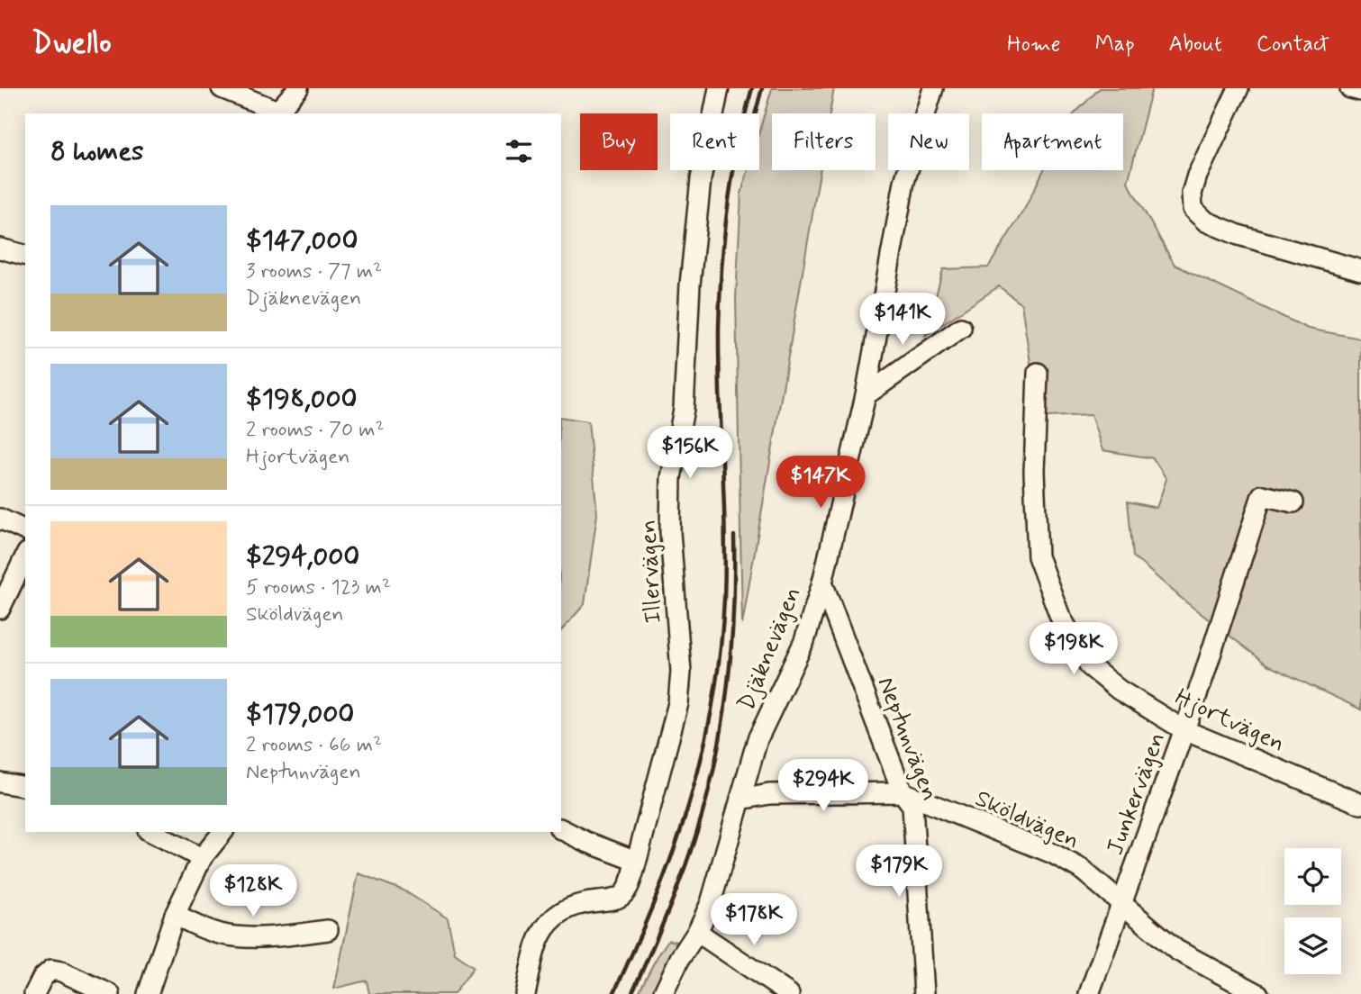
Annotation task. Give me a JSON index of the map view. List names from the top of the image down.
{
  "streets": {
    "street": [
      "Illervägen",
      "Djäknevägen",
      "Hjortvägen",
      "Neptunvägen",
      "Junkervägen",
      "Sköldvägen"
    ]
  },
  "crossings": [
    ["Djäknevägen", "Neptunvägen"],
    ["Djäknevägen", "Sköldvägen"],
    ["Hjortvägen", "Junkervägen"],
    ["Neptunvägen", "Sköldvägen"],
    ["Junkervägen", "Sköldvägen"]
  ],
  "page": {
    "header": "Dwello",
    "nav": [
      "Home",
      "Map",
      "About",
      "Contact"
    ],
    "chip": [
      "Buy",
      "Rent",
      "Filters",
      "New",
      "Apartment"
    ],
    "heading": "8 homes",
    "list": [
      {
        "name": "$147,000",
        "note": "3 rooms · 77 m² · Djäknevägen"
      },
      {
        "name": "$198,000",
        "note": "2 rooms · 70 m² · Hjortvägen"
      },
      {
        "name": "$294,000",
        "note": "5 rooms · 123 m² · Sköldvägen"
      },
      {
        "name": "$179,000",
        "note": "2 rooms · 66 m² · Neptunvägen"
      }
    ],
    "price": [
      "$141K",
      "$156K",
      "$147K",
      "$198K",
      "$294K",
      "$179K",
      "$128K",
      "$178K"
    ]
  }
}
